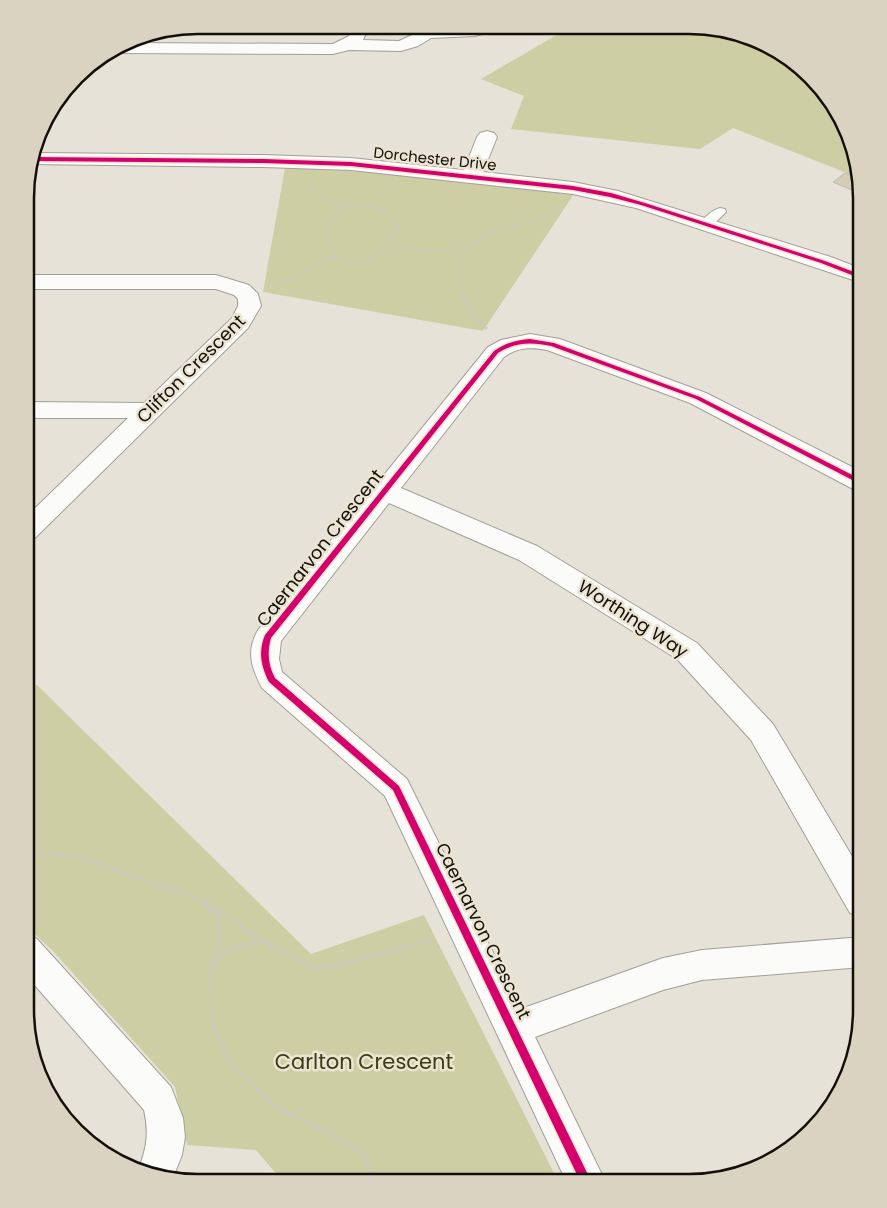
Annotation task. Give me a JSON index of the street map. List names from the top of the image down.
{
  "streets": {
    "street": [
      "Dorchester Drive",
      "Clifton Crescent",
      "Caernarvon Crescent",
      "Worthing Way"
    ]
  },
  "crossings": [
    ["Caernarvon Crescent", "Worthing Way"]
  ],
  "parks": ["Carlton Crescent"]
}
